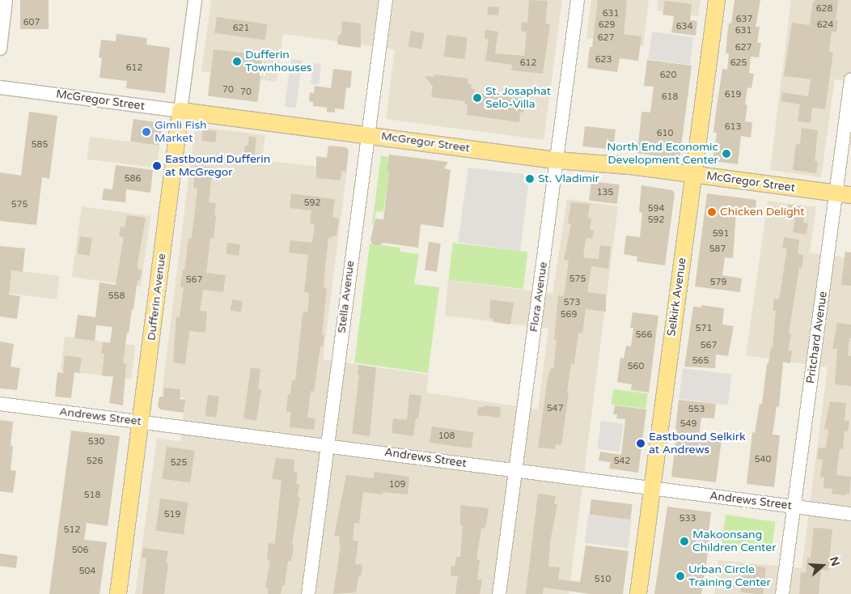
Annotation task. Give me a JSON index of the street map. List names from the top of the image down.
{
  "streets": {
    "main road": ["McGregor Street", "Dufferin Avenue", "Selkirk Avenue"],
    "street": [
      "Stella Avenue",
      "Flora Avenue",
      "Pritchard Avenue",
      "Andrews Street"
    ]
  },
  "crossings": [
    ["McGregor Street", "Dufferin Avenue"],
    ["McGregor Street", "Stella Avenue"],
    ["McGregor Street", "Flora Avenue"],
    ["McGregor Street", "Selkirk Avenue"],
    ["McGregor Street", "Pritchard Avenue"],
    ["Dufferin Avenue", "Andrews Street"],
    ["Stella Avenue", "Andrews Street"],
    ["Flora Avenue", "Andrews Street"],
    ["Selkirk Avenue", "Andrews Street"],
    ["Pritchard Avenue", "Andrews Street"]
  ],
  "places": [
    "Dufferin Townhouses",
    "St. Josaphat Selo-Villa",
    "Gimli Fish Market",
    "North End Economic Development Center",
    "Eastbound Dufferin at McGregor",
    "St. Vladimir",
    "Chicken Delight",
    "Eastbound Selkirk at Andrews",
    "Makoonsang Children Center",
    "Urban Circle Training Center"
  ],
  "house_numbers": [
    "628",
    "631",
    "637",
    "607",
    "629",
    "624",
    "634",
    "621",
    "631",
    "627",
    "627",
    "623",
    "612",
    "625",
    "612",
    "620",
    "70",
    "70",
    "619",
    "618",
    "613",
    "610",
    "585",
    "586",
    "135",
    "592",
    "575",
    "594",
    "592",
    "591",
    "587",
    "575",
    "567",
    "579",
    "558",
    "573",
    "569",
    "571",
    "566",
    "567",
    "565",
    "560",
    "547",
    "553",
    "549",
    "108",
    "530",
    "540",
    "526",
    "542",
    "525",
    "109",
    "518",
    "519",
    "533",
    "512",
    "506",
    "504",
    "510"
  ],
  "north": "right"
}
